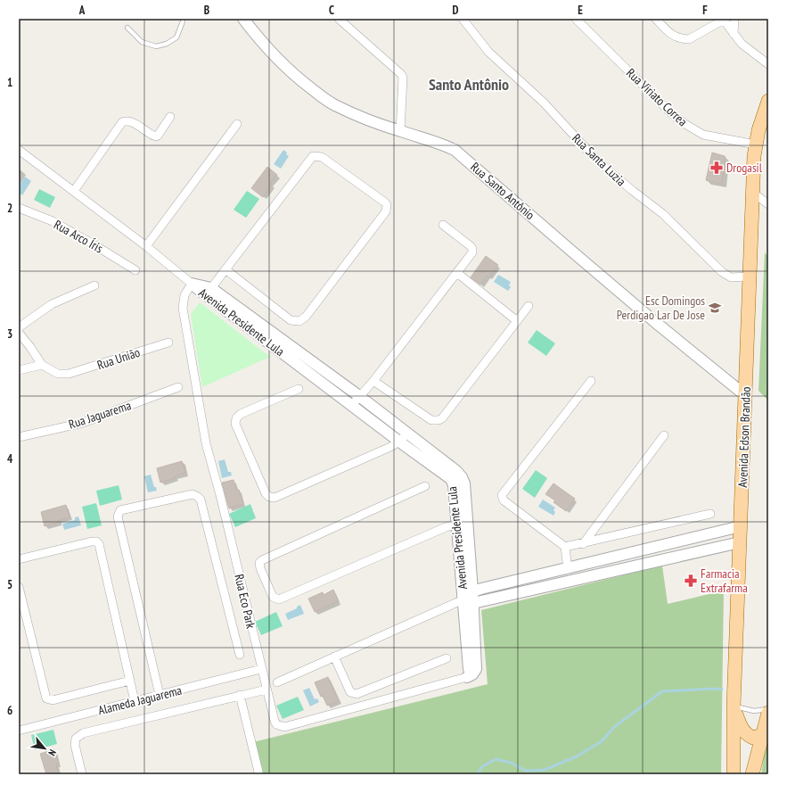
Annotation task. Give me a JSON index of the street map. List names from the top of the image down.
{
  "streets": {
    "main road": ["Avenida Edson Brandão"],
    "street": [
      "Rua Viriato Correa",
      "Rua Santa Luzia",
      "Rua Santo Antônio",
      "Rua Arco Íris",
      "Avenida Presidente Lula",
      "Rua União",
      "Rua Jaguarema",
      "Rua Eco Park",
      "Alameda Jaguarema"
    ]
  },
  "crossings": [
    ["Rua Viriato Correa", "Avenida Edson Brandão"],
    ["Rua Santa Luzia", "Avenida Edson Brandão"],
    ["Rua Santo Antônio", "Avenida Edson Brandão"],
    ["Avenida Presidente Lula", "Avenida Edson Brandão"],
    ["Avenida Presidente Lula", "Rua Eco Park"],
    ["Rua Eco Park", "Alameda Jaguarema"]
  ],
  "districts": ["Santo Antônio"],
  "places": {
    "pharmacy": ["Drogasil", "Farmacia Extrafarma"],
    "school or university": ["Esc Domingos Perdigao Lar De Jose"]
  },
  "north": "bottom right",
  "grid": {
    "columns": [
      "A",
      "B",
      "C",
      "D",
      "E",
      "F"
    ],
    "rows": [
      "1",
      "2",
      "3",
      "4",
      "5",
      "6"
    ]
  }
}
